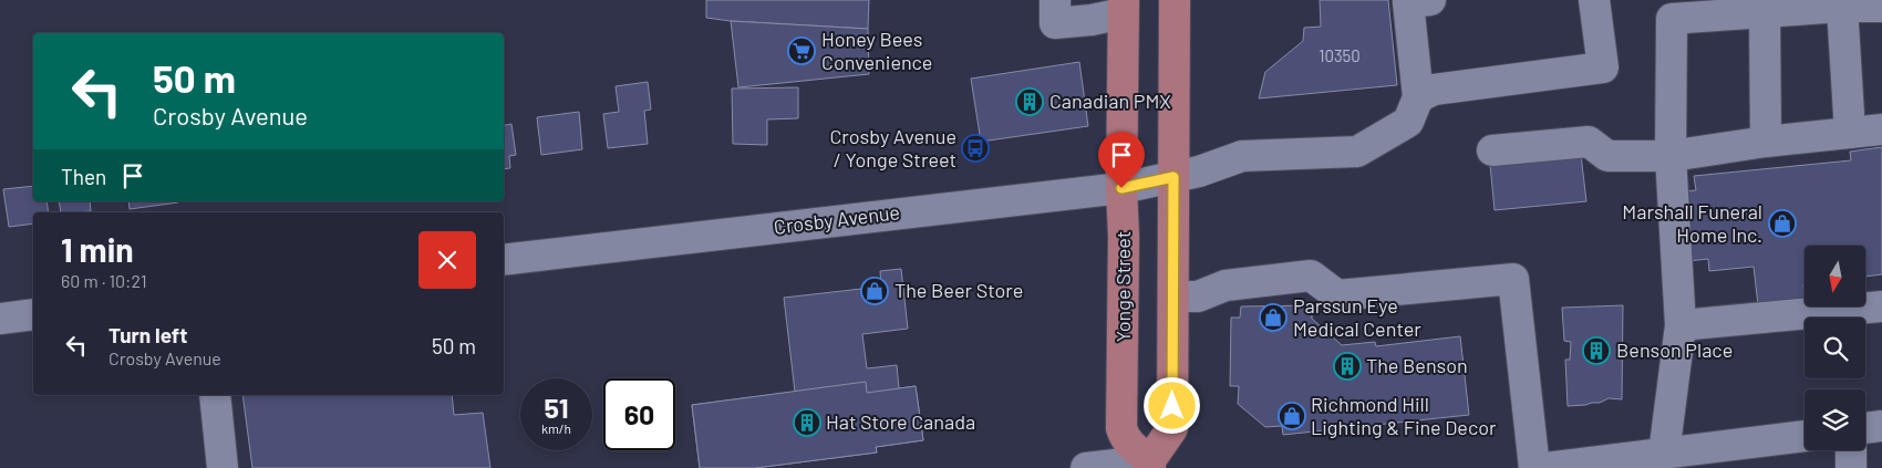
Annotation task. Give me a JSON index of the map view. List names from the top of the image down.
{
  "streets": {
    "main road": ["Yonge Street"],
    "street": ["Crosby Avenue"]
  },
  "crossings": [
    ["Crosby Avenue", "Yonge Street"]
  ],
  "places": {
    "supermarket": ["Honey Bees Convenience"],
    "building": [
      "Canadian PMX",
      "Benson Place",
      "The Benson",
      "Hat Store Canada"
    ],
    "bus stop": ["Crosby Avenue / Yonge Street"],
    "shop": [
      "Marshall Funeral Home Inc.",
      "The Beer Store",
      "Parssun Eye Medical Center",
      "Richmond Hill Lighting & Fine Decor"
    ]
  },
  "house_numbers": ["10350"],
  "north": "bottom",
  "page": {
    "turn": ["50 m", "Crosby Avenue"],
    "then": "Then",
    "heading": ["1 min", "60 m · 10:21"],
    "list": [
      {
        "name": "Turn left",
        "note": "Crosby Avenue",
        "value": "50 m"
      }
    ],
    "speed": "51 km/h",
    "limit": "60"
  }
}
